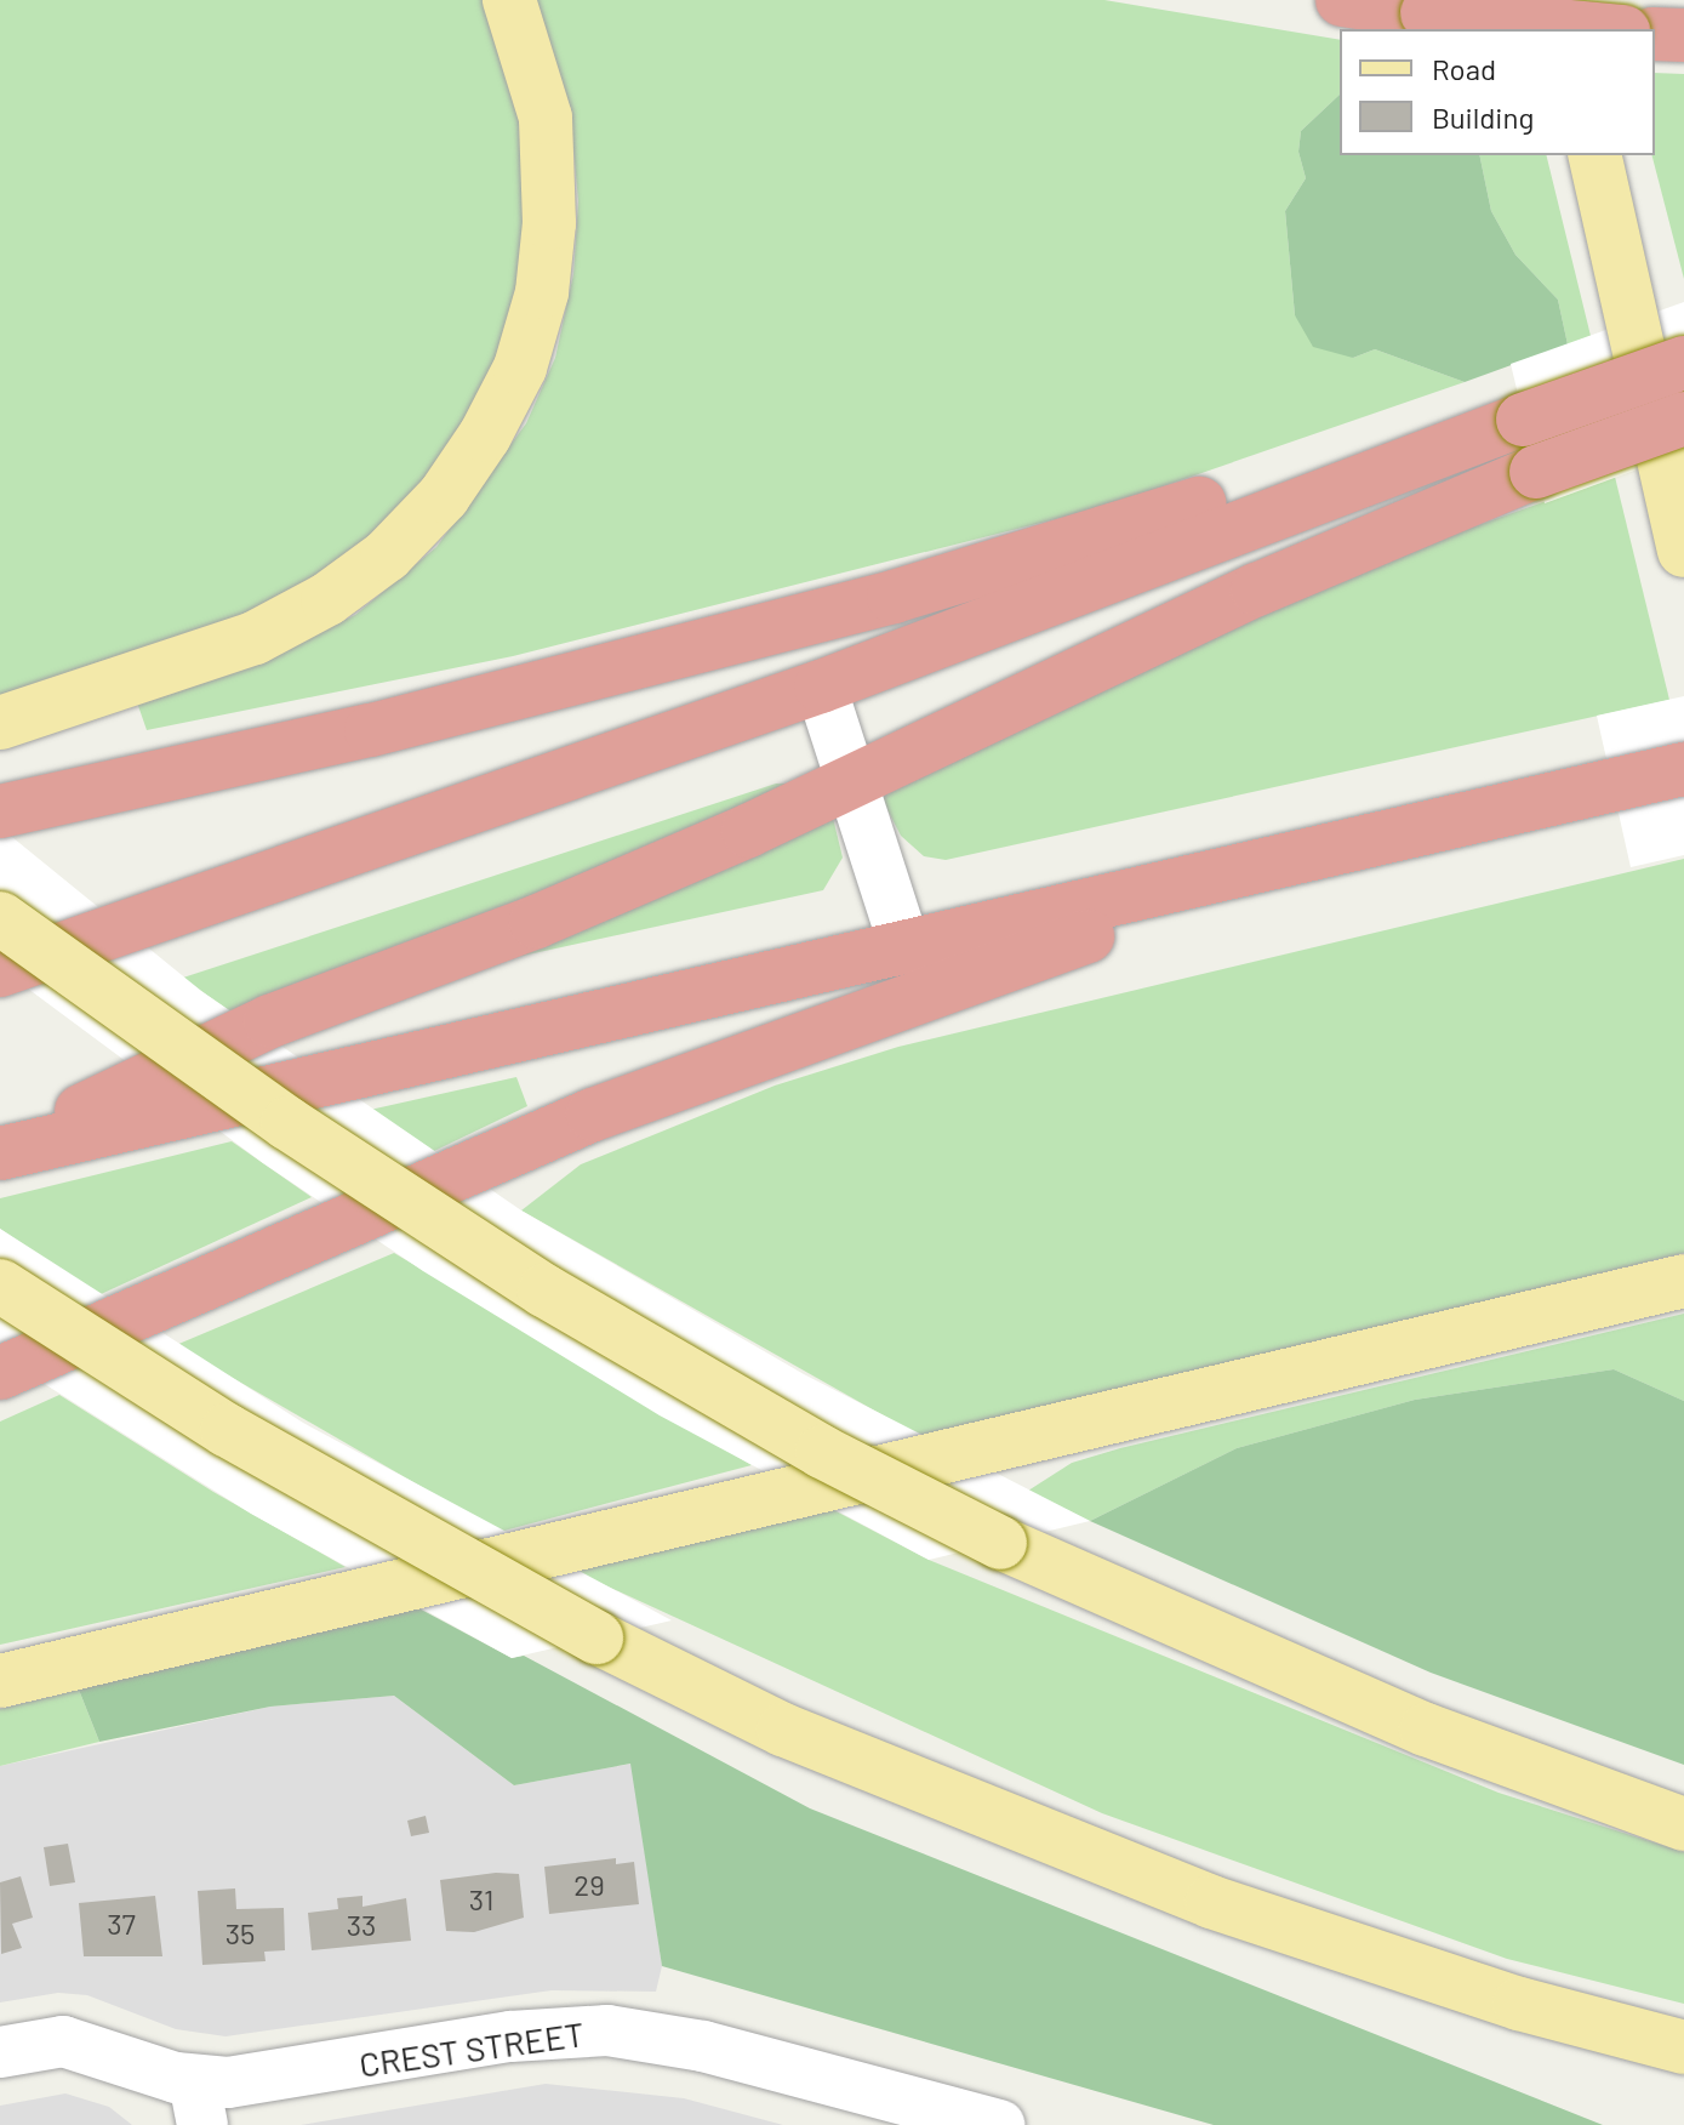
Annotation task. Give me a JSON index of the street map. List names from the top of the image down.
{
  "streets": {
    "street": ["CREST STREET"]
  },
  "house_numbers": [
    "29",
    "31",
    "37",
    "33",
    "35"
  ],
  "legend": ["Road", "Building"]
}
